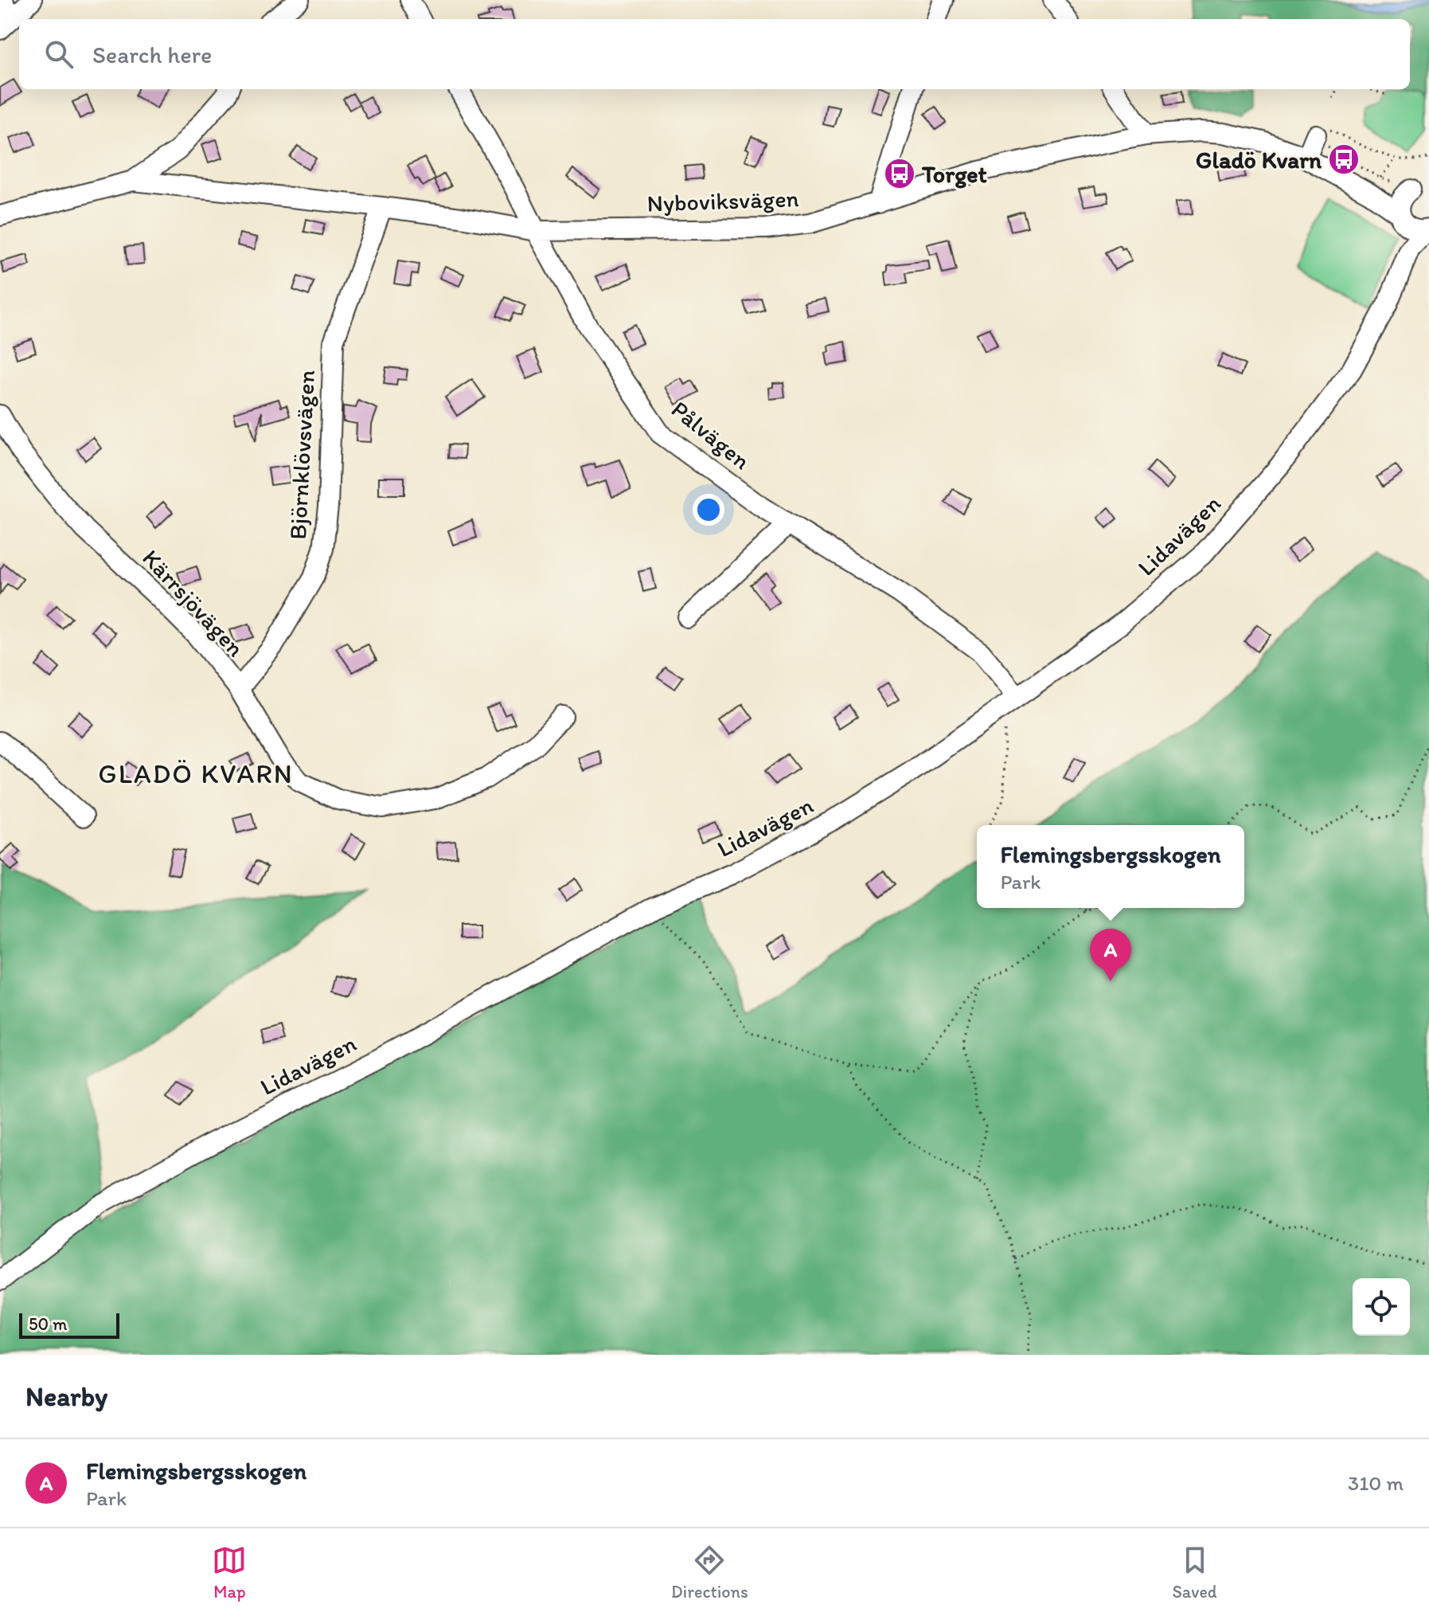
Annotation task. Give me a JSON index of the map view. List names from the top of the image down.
{
  "streets": {
    "street": [
      "Nyboviksvägen",
      "Pålvägen",
      "Björnklövsvägen",
      "Lidavägen",
      "Kärrsjövägen"
    ]
  },
  "crossings": [
    ["Nyboviksvägen", "Pålvägen"],
    ["Nyboviksvägen", "Björnklövsvägen"],
    ["Nyboviksvägen", "Lidavägen"],
    ["Pålvägen", "Lidavägen"],
    ["Björnklövsvägen", "Kärrsjövägen"]
  ],
  "districts": ["GLADÖ KVARN"],
  "places": {
    "bus stop": ["Gladö Kvarn", "Torget"]
  },
  "scale_bar": "50 m",
  "page": {
    "search": "Search here",
    "popup": ["Flemingsbergsskogen", "Park"],
    "pins": "A",
    "scale": "50 m",
    "heading": "Nearby",
    "list": [
      {
        "mark": "A",
        "name": "Flemingsbergsskogen",
        "note": "Park",
        "value": "310 m"
      }
    ],
    "nav": ["Map", "Directions", "Saved"]
  }
}
